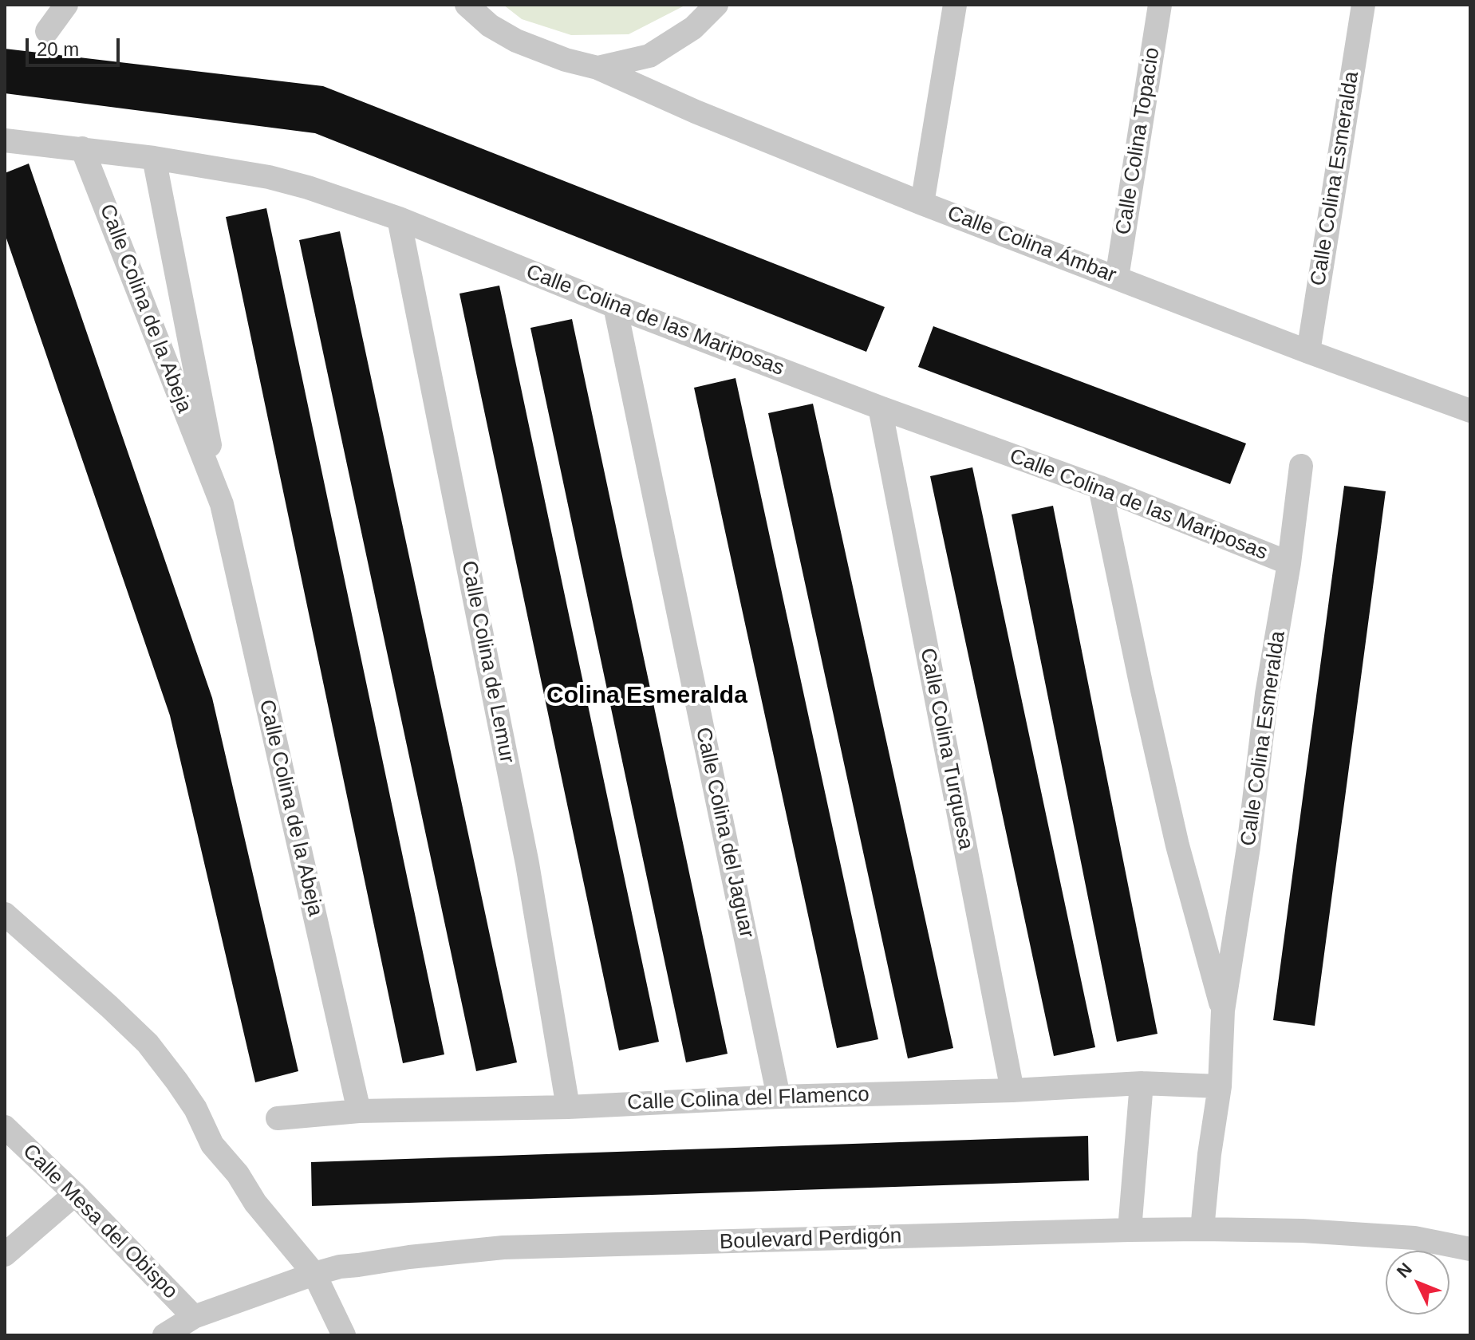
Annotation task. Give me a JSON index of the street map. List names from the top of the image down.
{
  "streets": {
    "street": [
      "Calle Colina Topacio",
      "Calle Colina Esmeralda",
      "Calle Colina Ámbar",
      "Calle Colina de la Abeja",
      "Calle Colina de las Mariposas",
      "Calle Colina de Lemur",
      "Calle Colina Turquesa",
      "Calle Colina del Jaguar",
      "Calle Colina del Flamenco",
      "Calle Mesa del Obispo",
      "Boulevard Perdigón"
    ]
  },
  "crossings": [
    ["Calle Colina Topacio", "Calle Colina Ámbar"],
    ["Calle Colina Esmeralda", "Calle Colina Ámbar"],
    ["Calle Colina Esmeralda", "Calle Colina de las Mariposas"],
    ["Calle Colina Esmeralda", "Calle Colina del Flamenco"],
    ["Calle Colina Esmeralda", "Boulevard Perdigón"],
    ["Calle Colina de la Abeja", "Calle Colina de las Mariposas"],
    ["Calle Colina de la Abeja", "Calle Colina del Flamenco"],
    ["Calle Colina de las Mariposas", "Calle Colina de Lemur"],
    ["Calle Colina de las Mariposas", "Calle Colina Turquesa"],
    ["Calle Colina de las Mariposas", "Calle Colina del Jaguar"],
    ["Calle Colina de Lemur", "Calle Colina del Flamenco"],
    ["Calle Colina Turquesa", "Calle Colina del Flamenco"],
    ["Calle Colina del Jaguar", "Calle Colina del Flamenco"],
    ["Calle Mesa del Obispo", "Boulevard Perdigón"]
  ],
  "districts": ["Colina Esmeralda"],
  "scale_bar": "20 m",
  "north": "top left"
}
